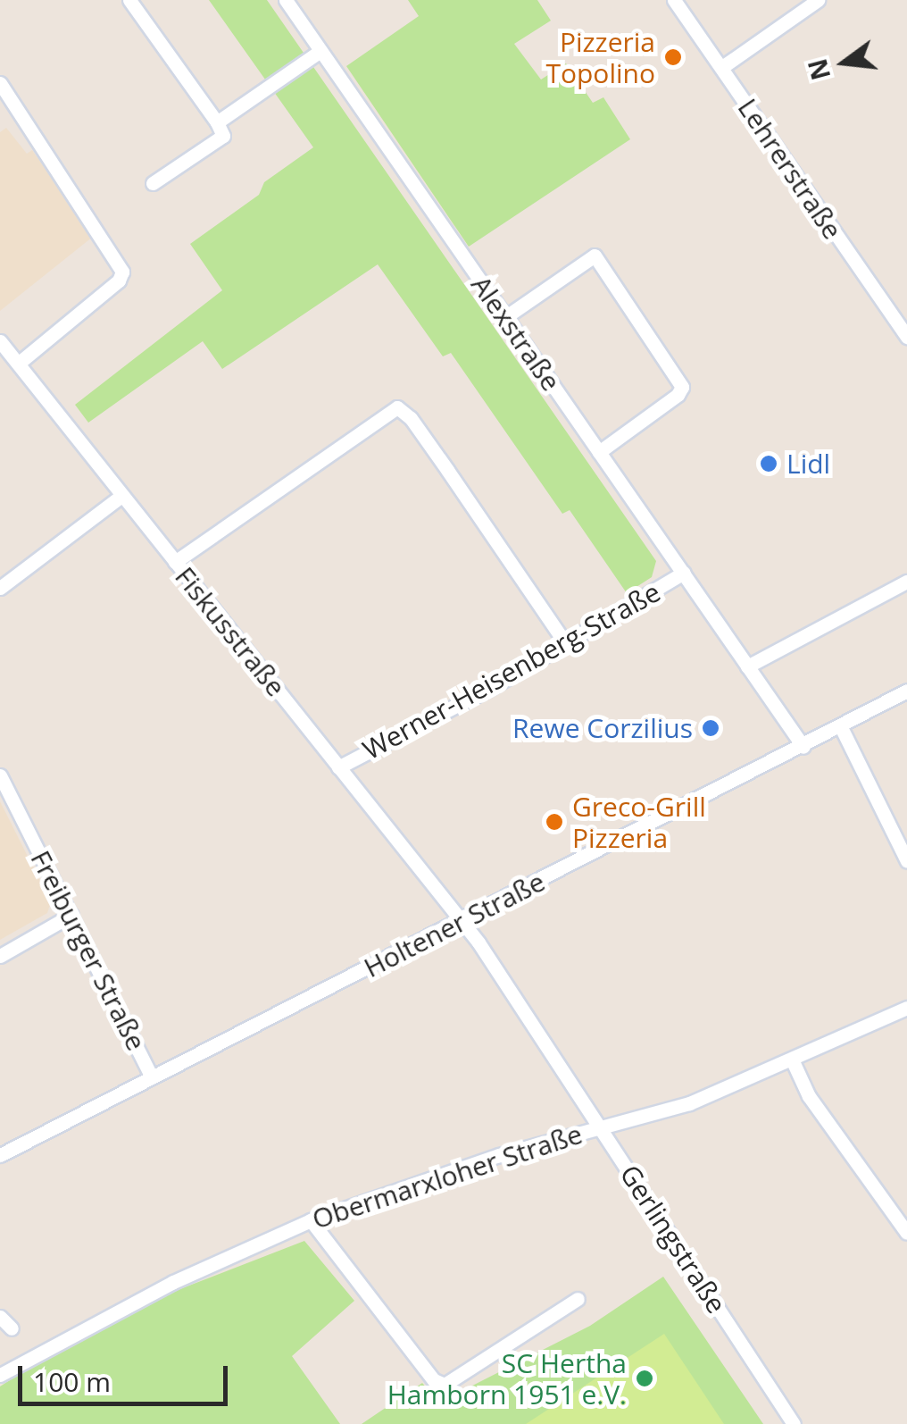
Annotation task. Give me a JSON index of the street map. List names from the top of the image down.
{
  "streets": {
    "street": [
      "Lehrerstraße",
      "Alexstraße",
      "Fiskusstraße",
      "Werner-Heisenberg-Straße",
      "Holtener Straße",
      "Freiburger Straße",
      "Obermarxloher Straße",
      "Gerlingstraße"
    ]
  },
  "crossings": [
    ["Alexstraße", "Werner-Heisenberg-Straße"],
    ["Alexstraße", "Holtener Straße"],
    ["Fiskusstraße", "Werner-Heisenberg-Straße"],
    ["Fiskusstraße", "Holtener Straße"],
    ["Fiskusstraße", "Gerlingstraße"],
    ["Holtener Straße", "Freiburger Straße"],
    ["Holtener Straße", "Gerlingstraße"],
    ["Obermarxloher Straße", "Gerlingstraße"]
  ],
  "places": [
    "Pizzeria Topolino",
    "Lidl",
    "Rewe Corzilius",
    "Greco-Grill Pizzeria",
    "SC Hertha Hamborn 1951 e.V."
  ],
  "scale_bar": "100 m",
  "north": "left"
}
